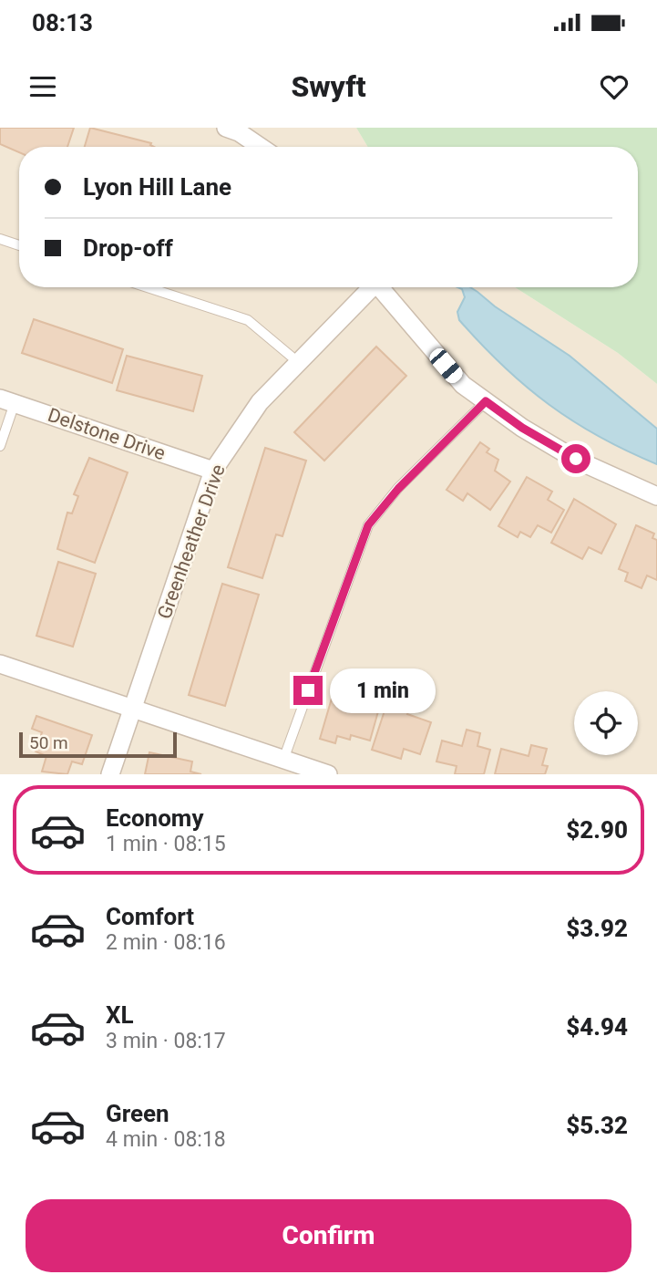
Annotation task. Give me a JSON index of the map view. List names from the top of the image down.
{
  "streets": {
    "street": ["Delstone Drive", "Greenheather Drive"]
  },
  "crossings": [
    ["Delstone Drive", "Greenheather Drive"]
  ],
  "scale_bar": "50 m",
  "page": {
    "status": "08:13",
    "header": "Swyft",
    "banner": ["Lyon Hill Lane", "Drop-off"],
    "bubble": "1 min",
    "scale": "50 m",
    "list": [
      {
        "name": "Economy",
        "note": "1 min · 08:15",
        "value": "$2.90"
      },
      {
        "name": "Comfort",
        "note": "2 min · 08:16",
        "value": "$3.92"
      },
      {
        "name": "XL",
        "note": "3 min · 08:17",
        "value": "$4.94"
      },
      {
        "name": "Green",
        "note": "4 min · 08:18",
        "value": "$5.32"
      }
    ],
    "buttons": "Confirm"
  }
}
